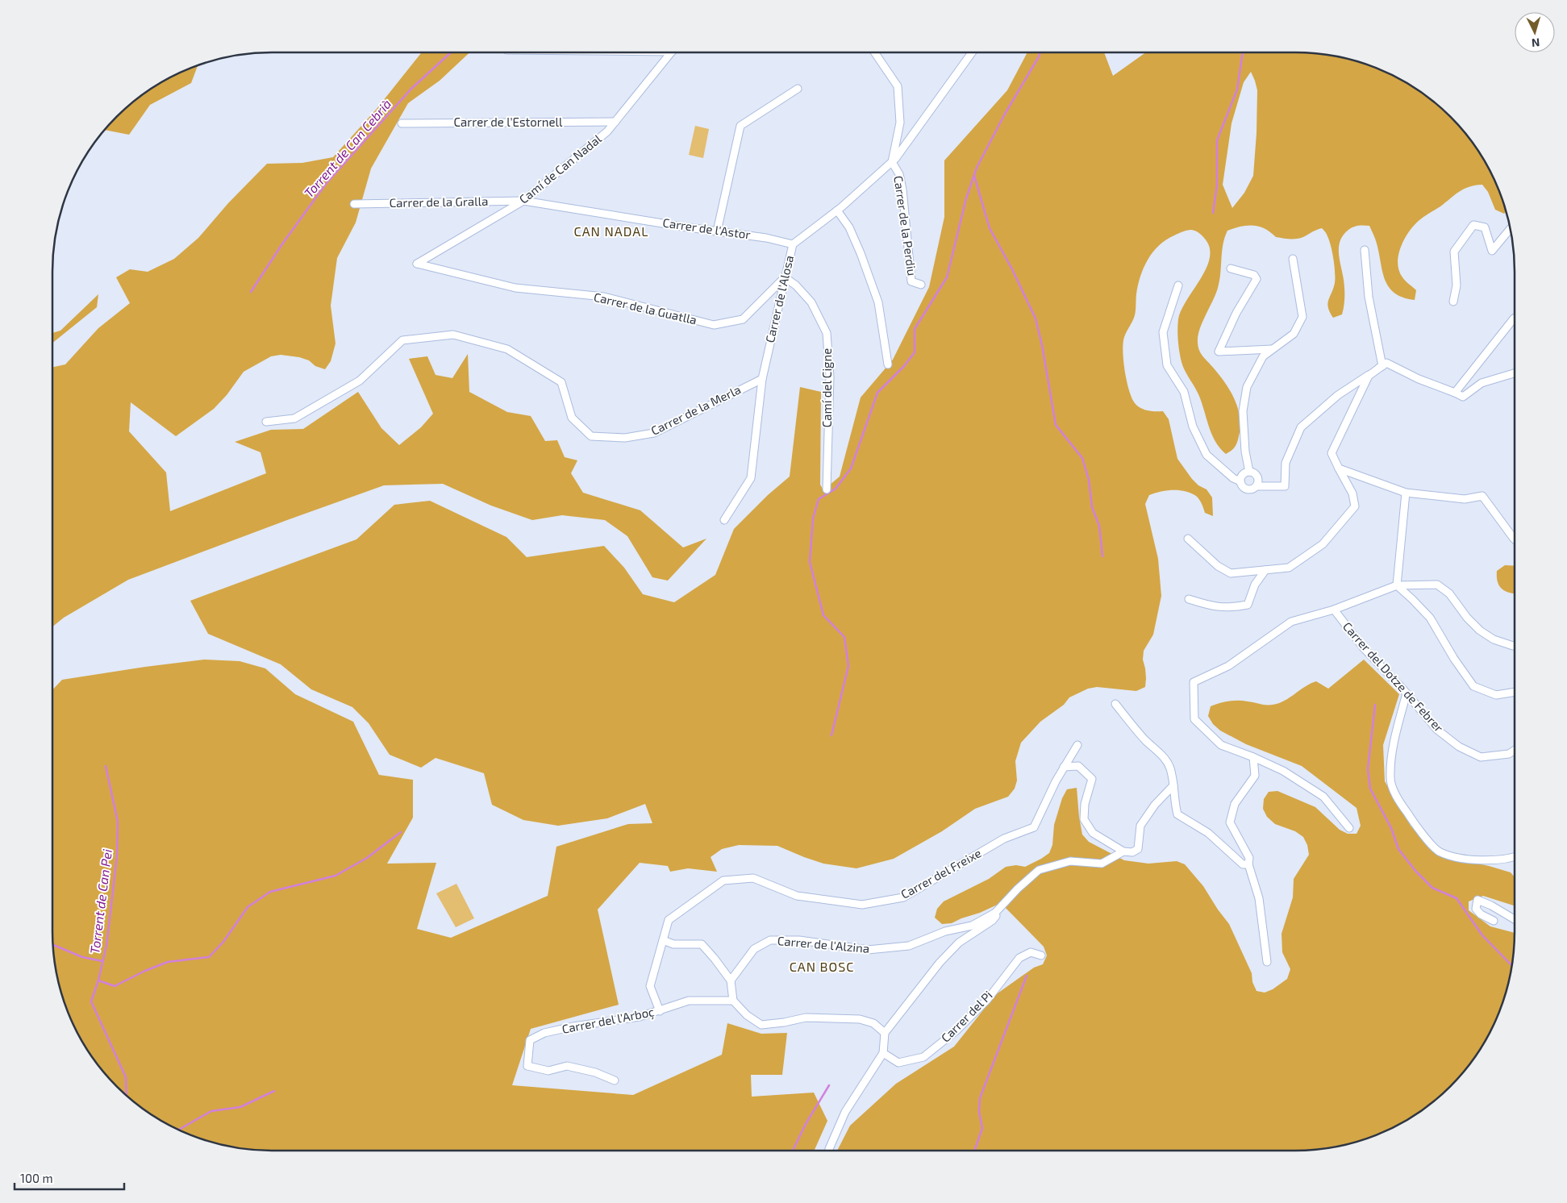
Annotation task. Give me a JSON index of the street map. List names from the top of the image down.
{
  "streets": {
    "street": [
      "Carrer de l'Estornell",
      "Camí de Can Nadal",
      "Carrer de la Gralla",
      "Carrer de la Perdiu",
      "Carrer de l'Astor",
      "Carrer de l'Alosa",
      "Carrer de la Guatlla",
      "Camí del Cigne",
      "Carrer de la Merla",
      "Carrer del Dotze de Febrer",
      "Carrer del Freixe",
      "Carrer de l'Alzina",
      "Carrer del Pi",
      "Carrer del l'Arboç"
    ]
  },
  "crossings": [
    ["Carrer de l'Estornell", "Camí de Can Nadal"],
    ["Camí de Can Nadal", "Carrer de la Gralla"],
    ["Camí de Can Nadal", "Carrer de l'Astor"],
    ["Camí de Can Nadal", "Carrer de la Guatlla"],
    ["Carrer de la Gralla", "Carrer de l'Astor"],
    ["Carrer de la Perdiu", "Carrer de l'Alosa"],
    ["Carrer de l'Astor", "Carrer de l'Alosa"],
    ["Carrer de l'Alosa", "Carrer de la Guatlla"],
    ["Carrer de l'Alosa", "Camí del Cigne"],
    ["Carrer de l'Alosa", "Carrer de la Merla"],
    ["Carrer de la Guatlla", "Camí del Cigne"],
    ["Carrer del Freixe", "Carrer del l'Arboç"]
  ],
  "districts": ["CAN NADAL", "CAN BOSC"],
  "water": ["Torrent de Can Cebrià", "Torrent de Can Pei"],
  "scale_bar": "100 m",
  "north": "bottom"
}
